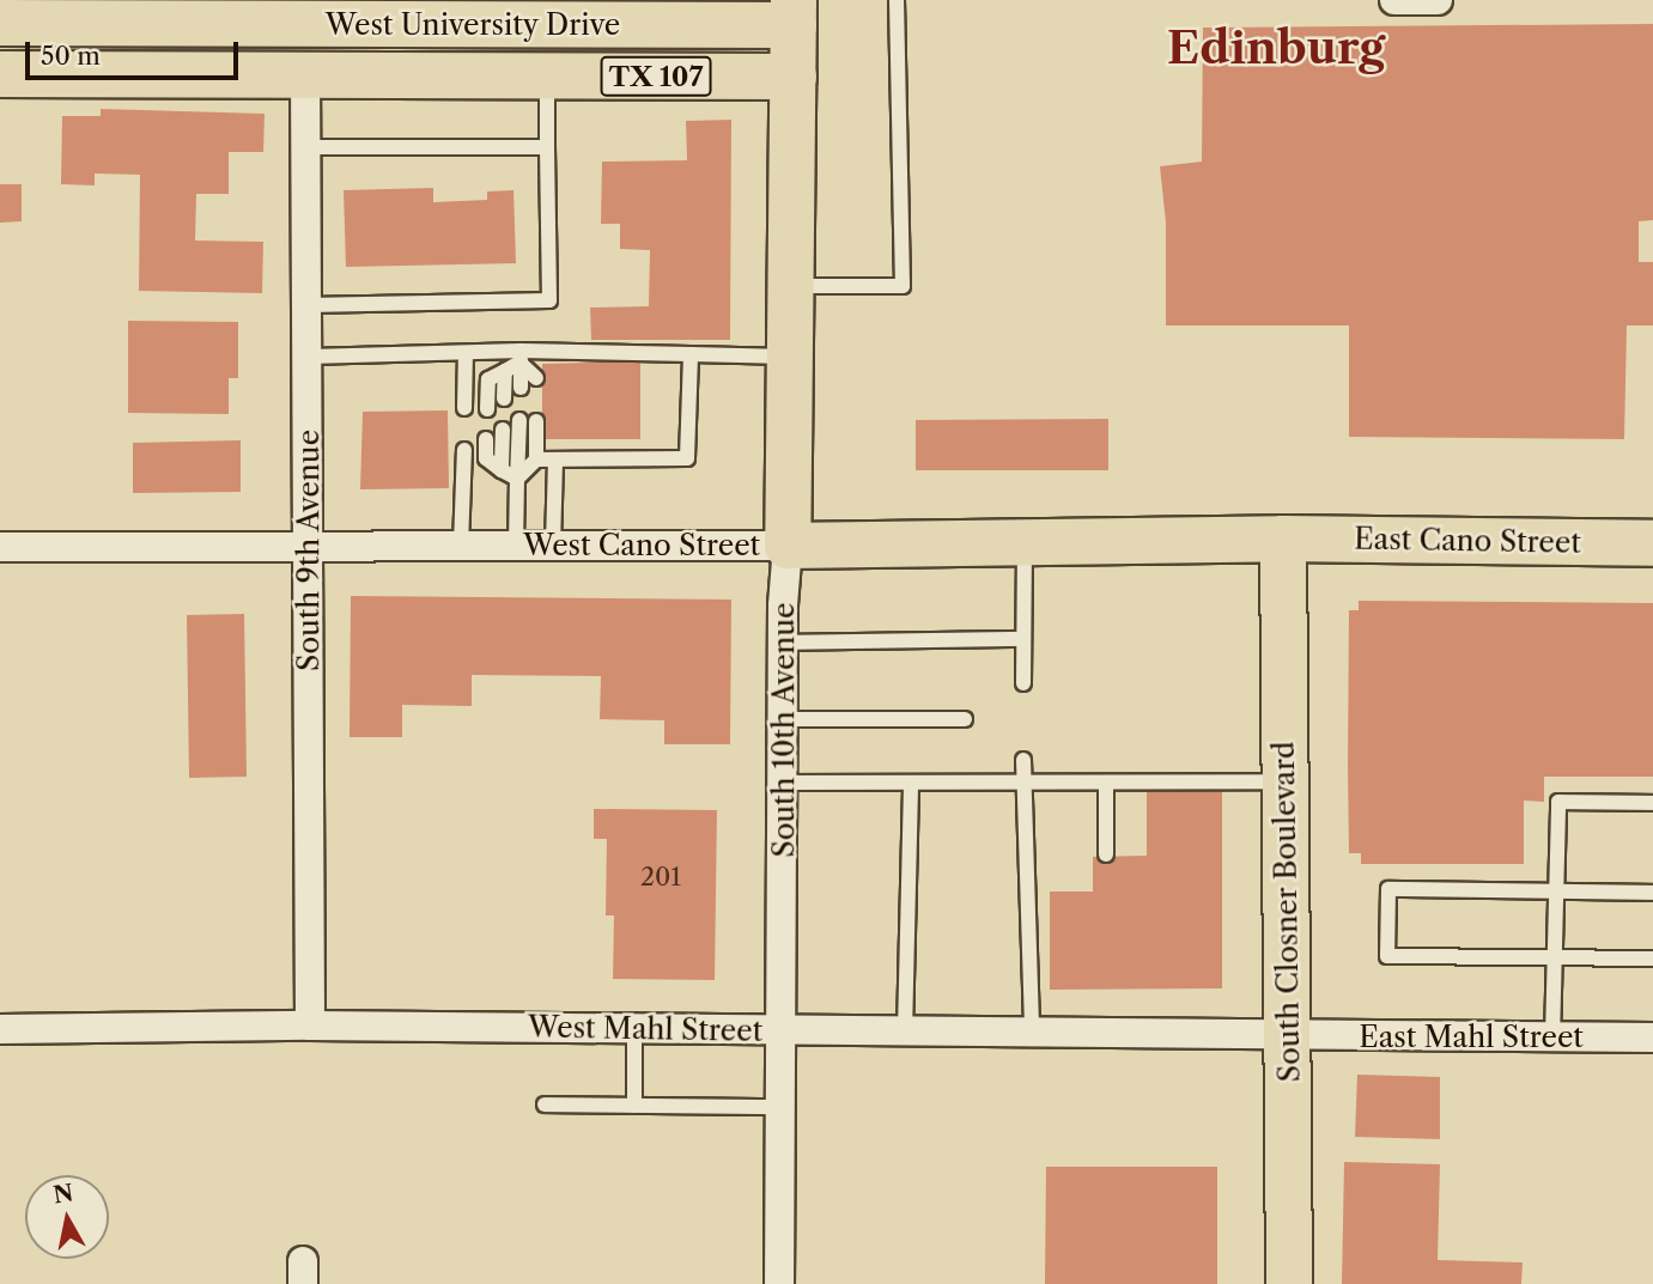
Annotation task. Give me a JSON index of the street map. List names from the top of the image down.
{
  "streets": {
    "main road": [
      "West University Drive",
      "TX 107",
      "East Cano Street",
      "West Cano Street",
      "South 10th Avenue",
      "South Closner Boulevard"
    ],
    "street": ["South 9th Avenue", "West Mahl Street", "East Mahl Street"]
  },
  "crossings": [
    ["West University Drive", "South 9th Avenue"],
    ["West University Drive", "South 10th Avenue"],
    ["East Cano Street", "West Cano Street"],
    ["East Cano Street", "South Closner Boulevard"],
    ["West Cano Street", "South 9th Avenue"],
    ["West Cano Street", "South 10th Avenue"],
    ["West Cano Street", "South Closner Boulevard"],
    ["South 9th Avenue", "West Mahl Street"],
    ["South 10th Avenue", "West Mahl Street"],
    ["South Closner Boulevard", "West Mahl Street"],
    ["South Closner Boulevard", "East Mahl Street"],
    ["West Mahl Street", "East Mahl Street"]
  ],
  "districts": ["Edinburg"],
  "house_numbers": ["201"],
  "scale_bar": "50 m",
  "north": "top"
}
